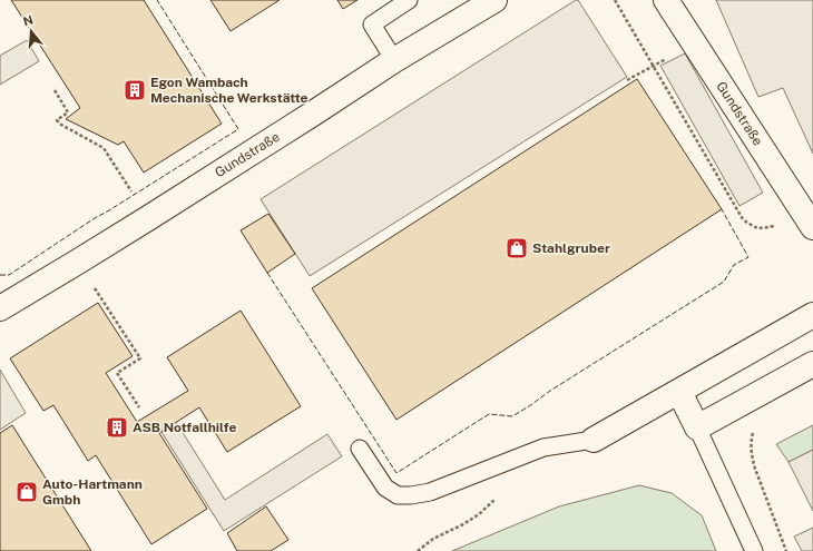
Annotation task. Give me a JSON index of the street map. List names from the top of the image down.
{
  "streets": {
    "street": ["Gundstraße"]
  },
  "places": {
    "building": ["Egon Wambach Mechanische Werkstätte", "ASB Notfallhilfe"],
    "shop": ["Stahlgruber", "Auto-Hartmann Gmbh"]
  },
  "north": "top"
}
